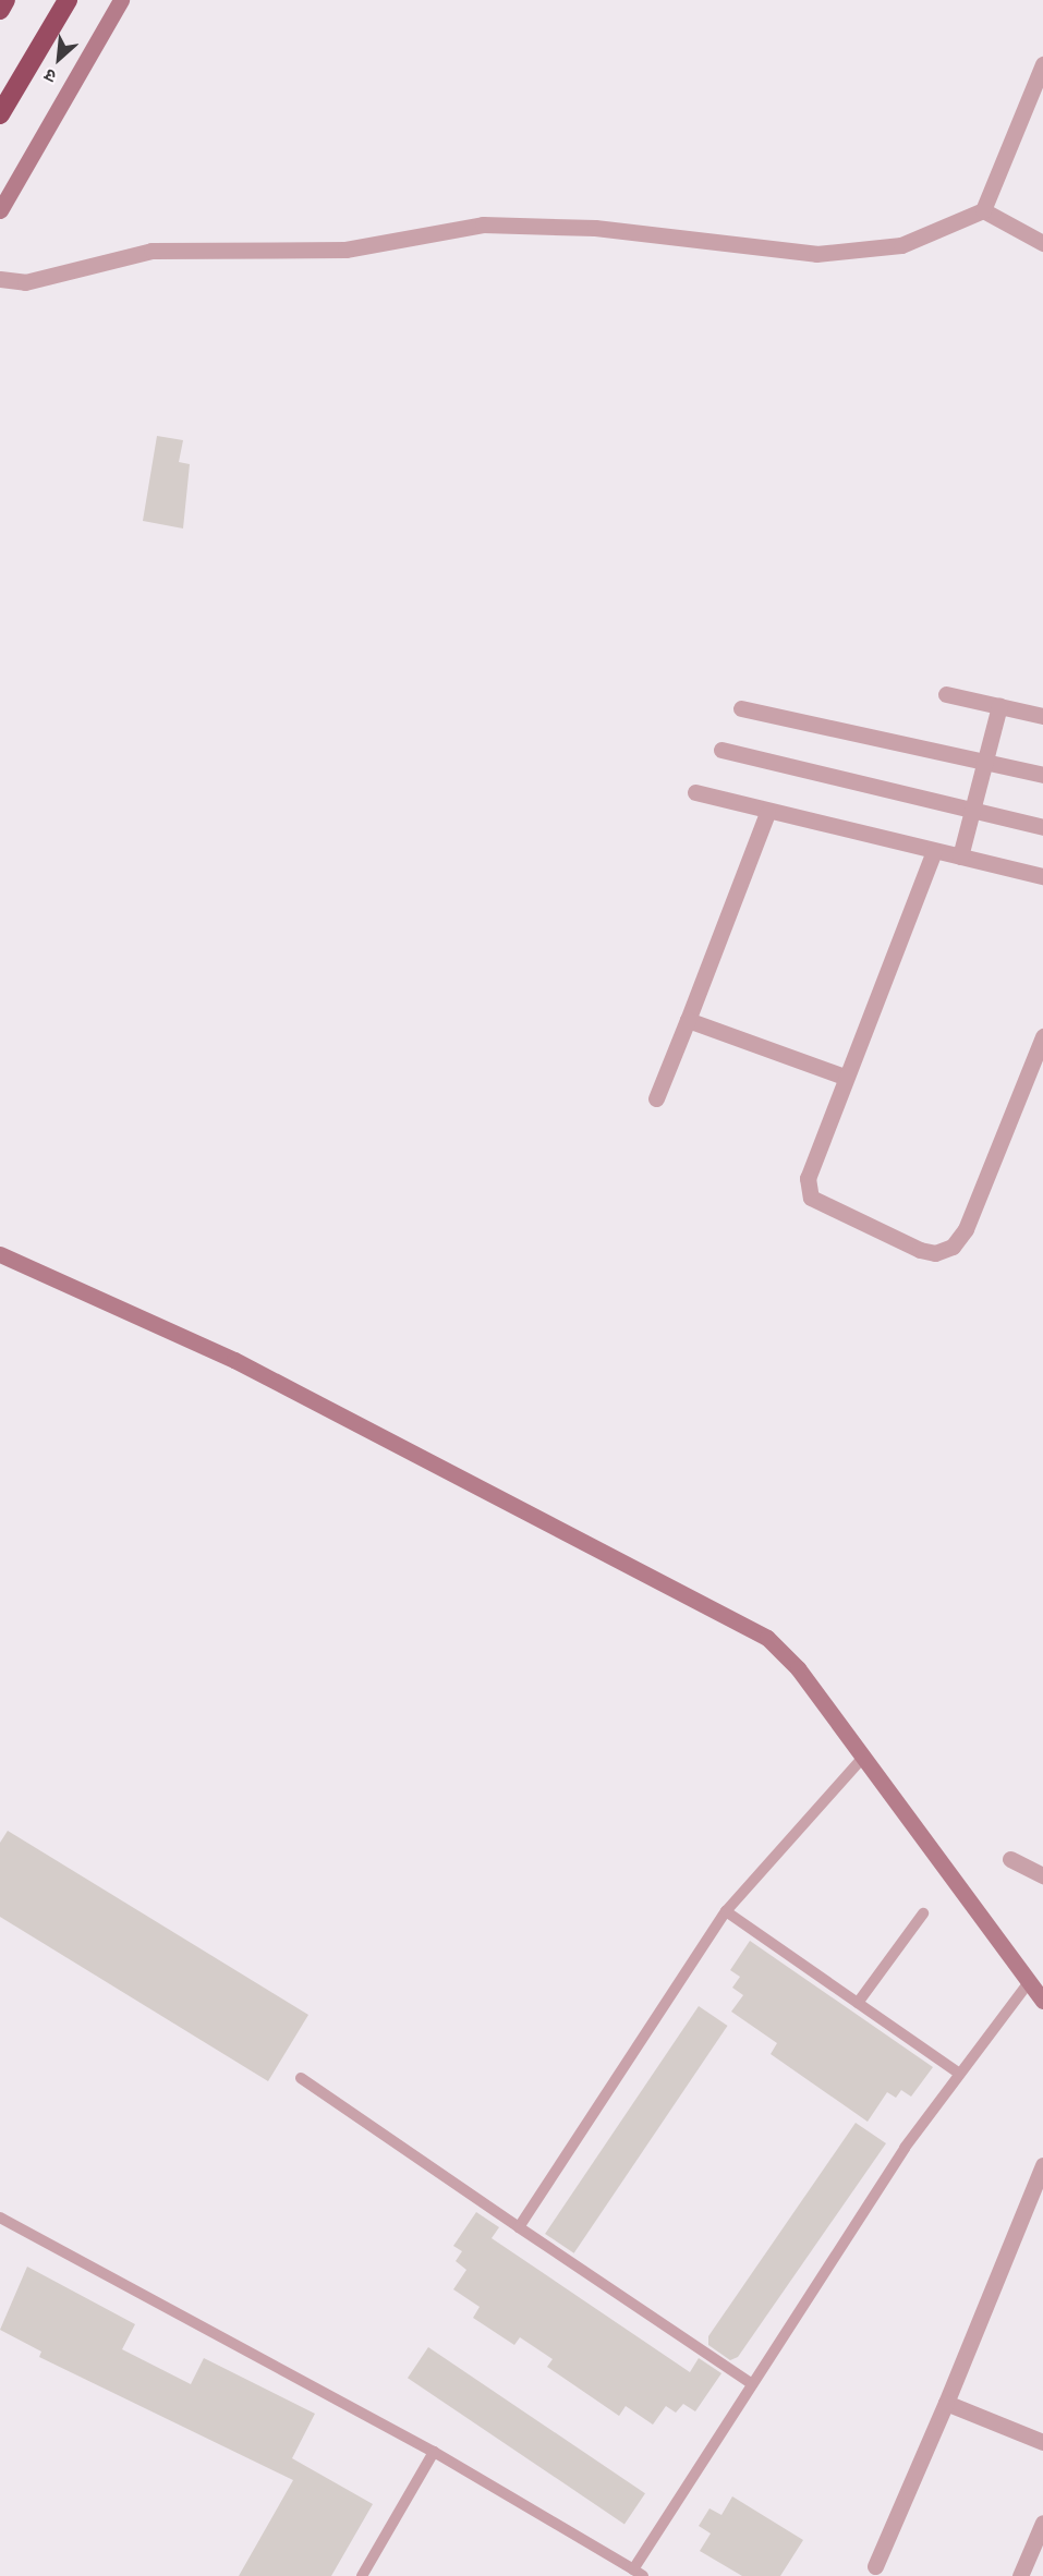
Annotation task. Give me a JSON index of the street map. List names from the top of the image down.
{
  "north": "bottom left"
}
